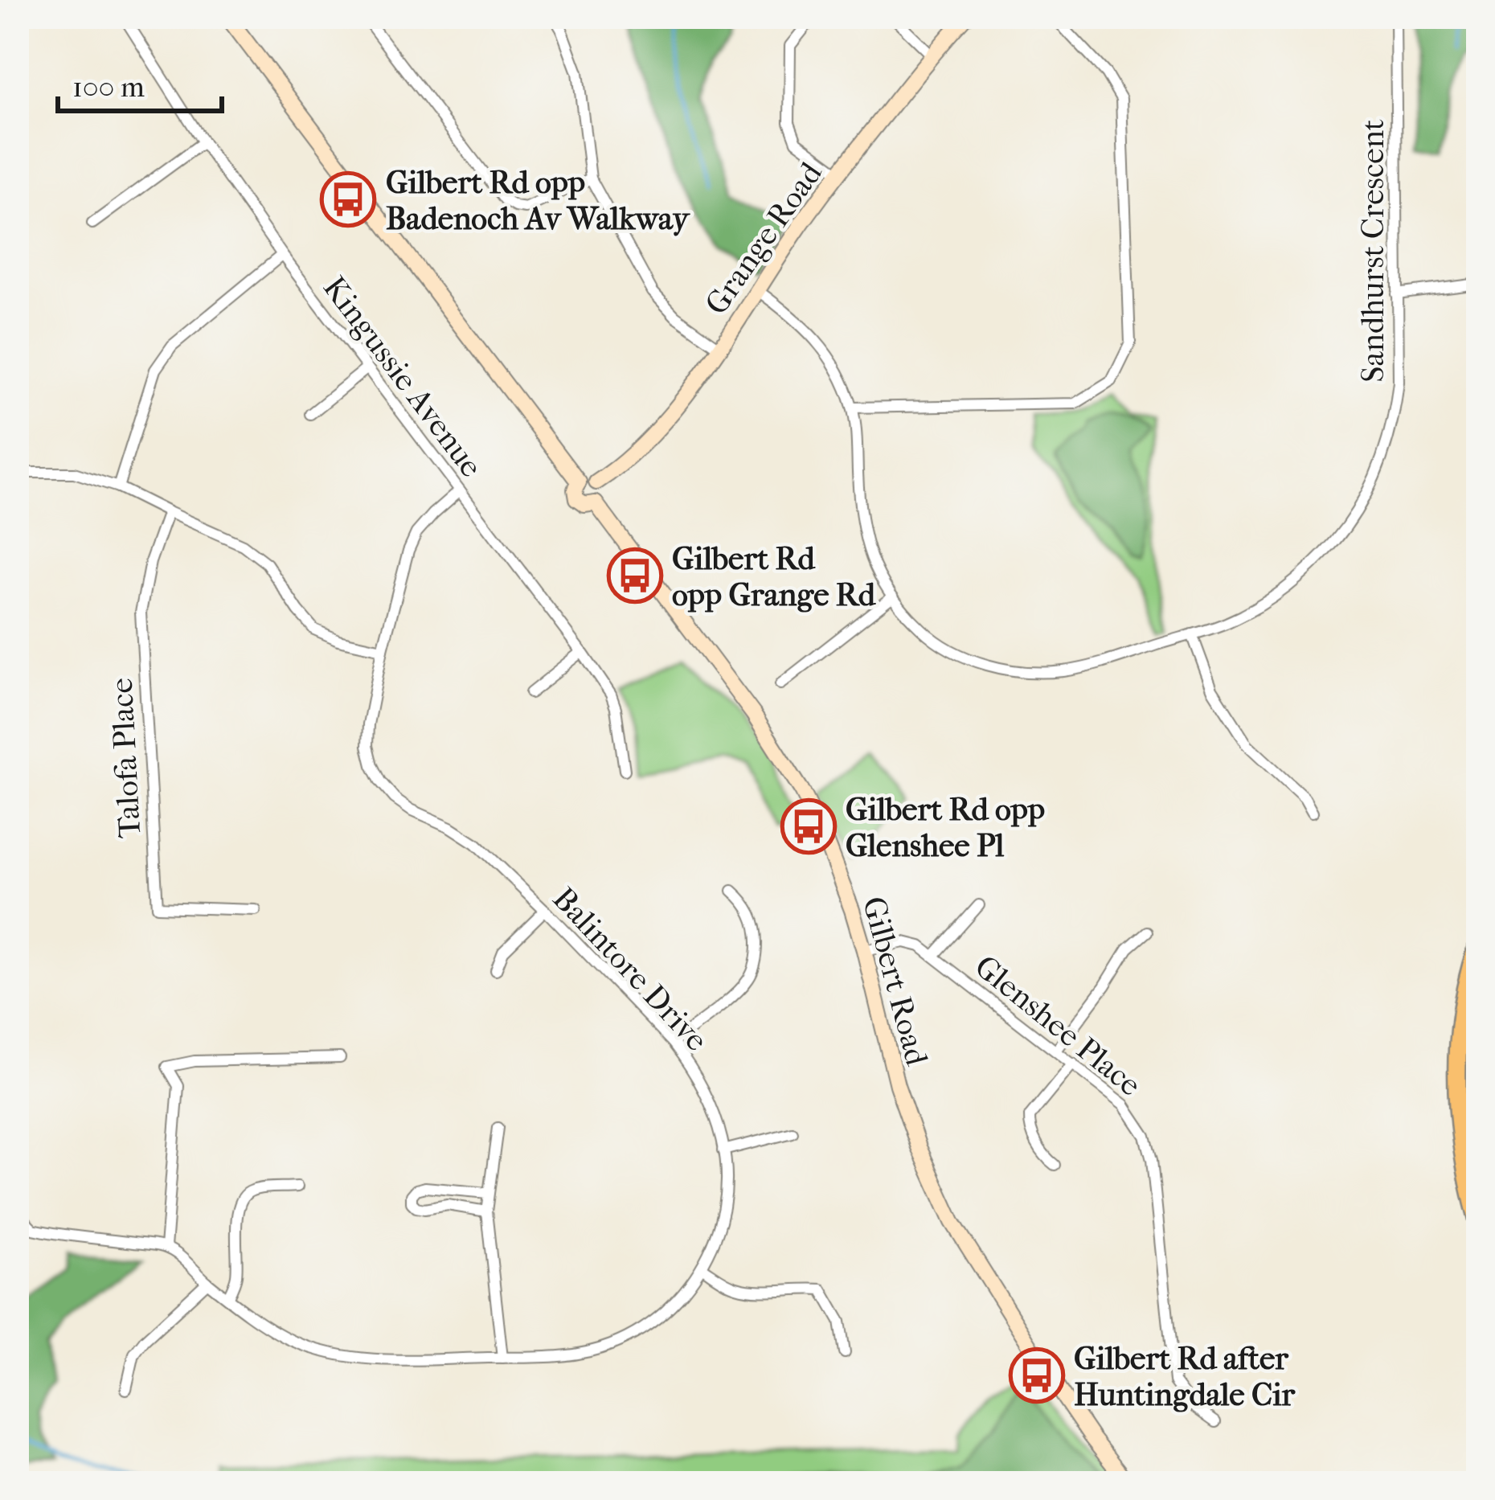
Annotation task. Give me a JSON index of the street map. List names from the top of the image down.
{
  "streets": {
    "main road": ["Grange Road", "Gilbert Road"],
    "street": [
      "Sandhurst Crescent",
      "Kingussie Avenue",
      "Talofa Place",
      "Balintore Drive",
      "Glenshee Place"
    ]
  },
  "crossings": [
    ["Grange Road", "Sandhurst Crescent"],
    ["Grange Road", "Gilbert Road"],
    ["Kingussie Avenue", "Balintore Drive"],
    ["Gilbert Road", "Glenshee Place"]
  ],
  "places": {
    "bus stop": [
      "Gilbert Rd opp Badenoch Av Walkway",
      "Gilbert Rd opp Grange Rd",
      "Gilbert Rd opp Glenshee Pl",
      "Gilbert Rd after Huntingdale Cir"
    ]
  },
  "scale_bar": "100 m"
}
